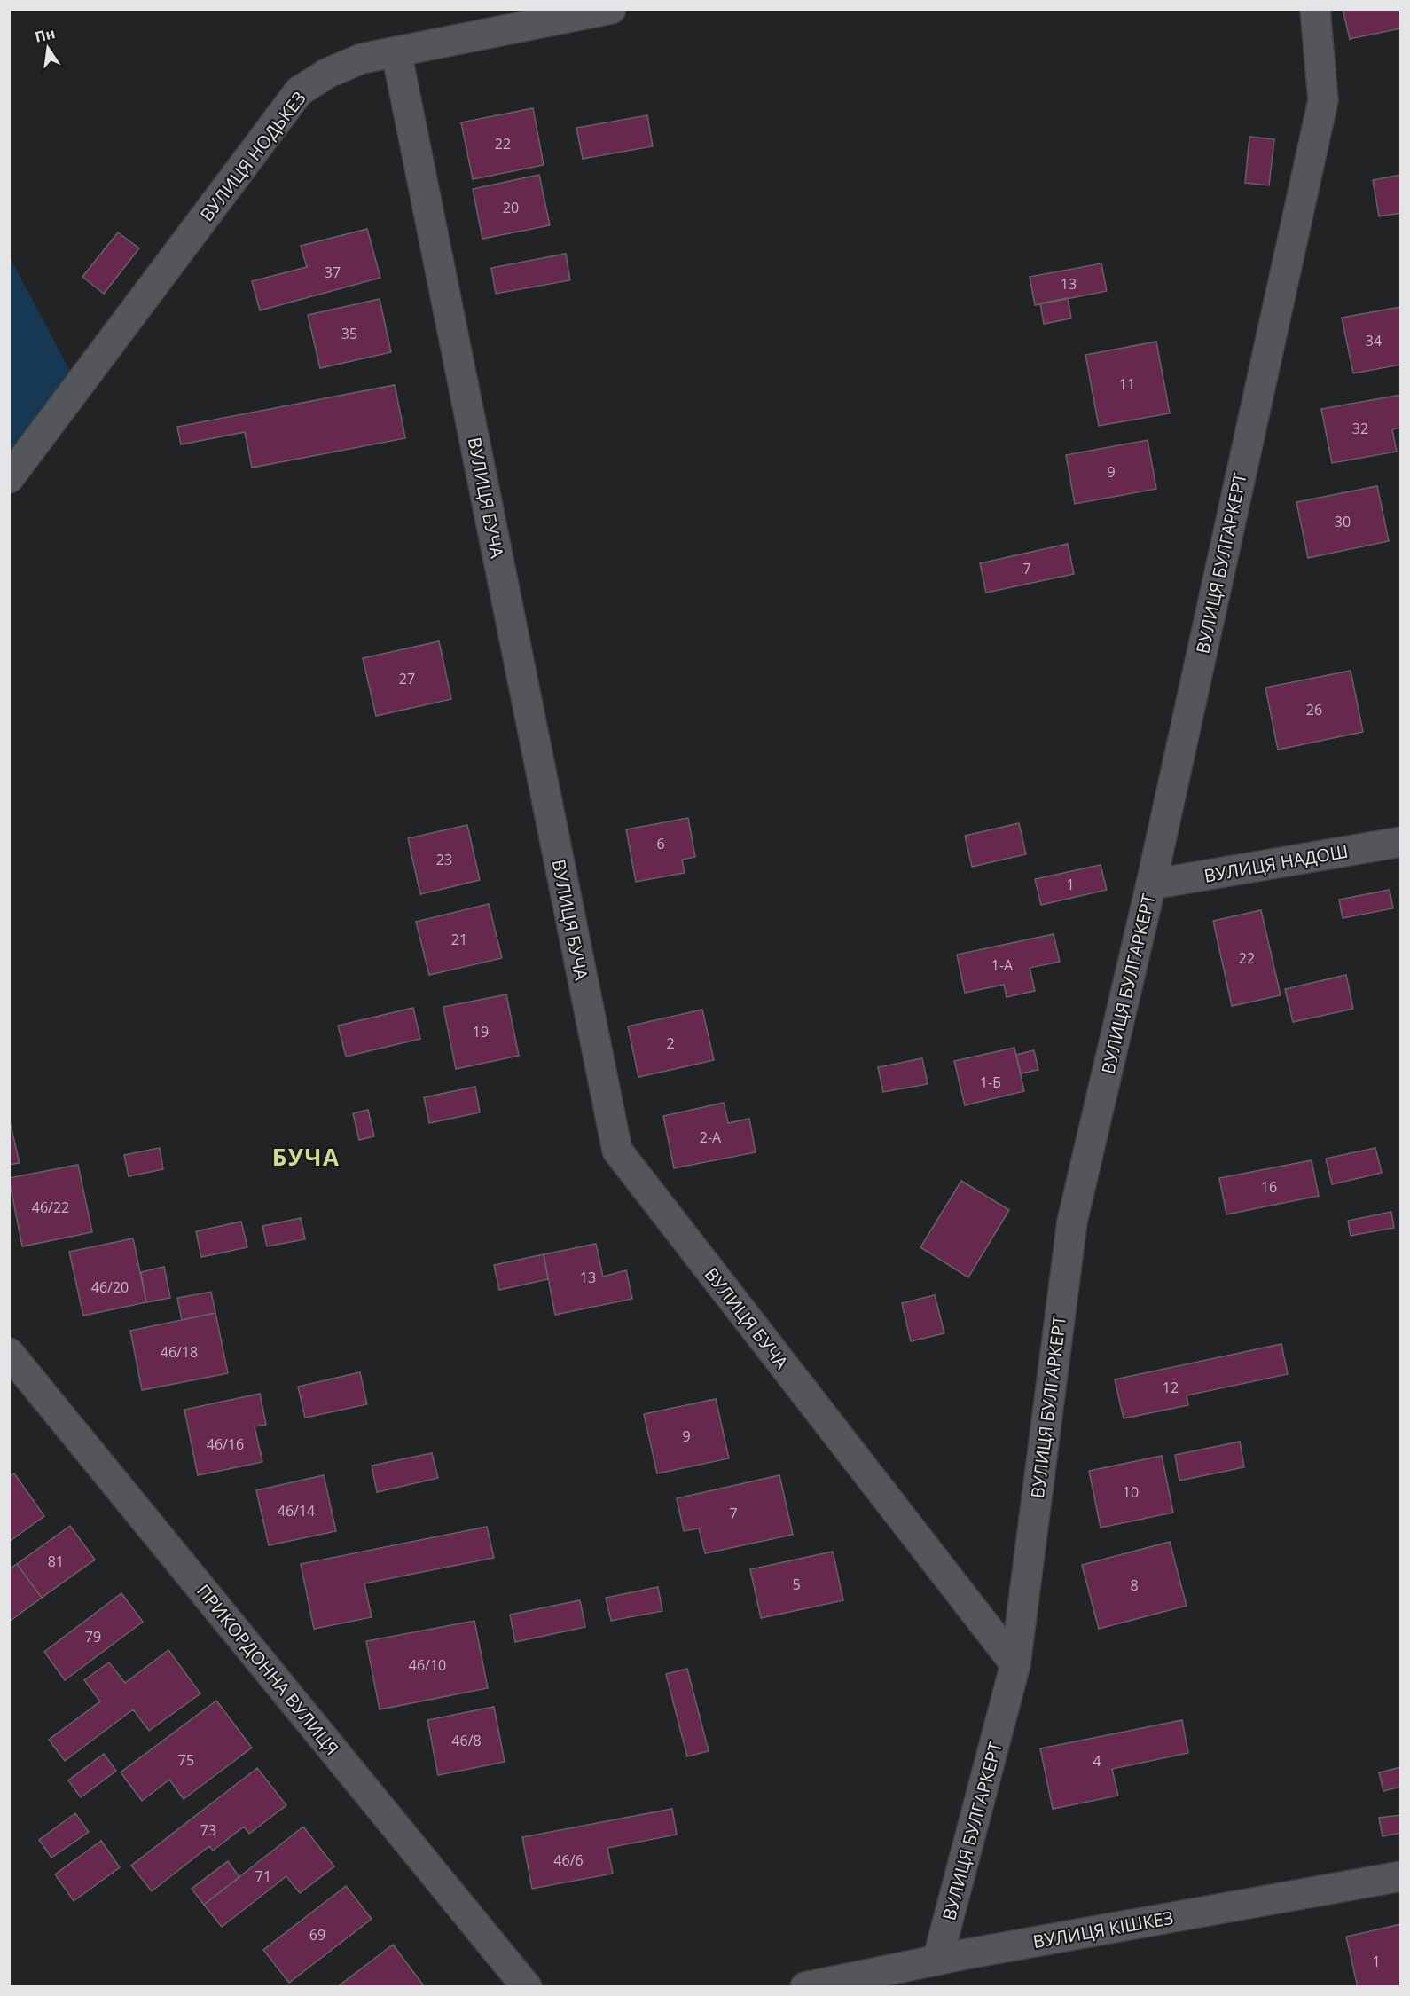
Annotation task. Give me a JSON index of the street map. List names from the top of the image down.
{
  "streets": {
    "street": [
      "ВУЛИЦЯ НОДЬКЕЗ",
      "ВУЛИЦЯ БУЧА",
      "ВУЛИЦЯ БУЛГАРКЕРТ",
      "ВУЛИЦЯ НАДОШ",
      "ПРИКОРДОННА ВУЛИЦЯ",
      "ВУЛИЦЯ КІШКЕЗ"
    ]
  },
  "crossings": [
    ["ВУЛИЦЯ НОДЬКЕЗ", "ВУЛИЦЯ БУЧА"],
    ["ВУЛИЦЯ БУЧА", "ВУЛИЦЯ БУЛГАРКЕРТ"],
    ["ВУЛИЦЯ БУЛГАРКЕРТ", "ВУЛИЦЯ НАДОШ"],
    ["ВУЛИЦЯ БУЛГАРКЕРТ", "ВУЛИЦЯ КІШКЕЗ"]
  ],
  "districts": ["БУЧА"],
  "house_numbers": [
    "22",
    "20",
    "37",
    "13",
    "35",
    "34",
    "11",
    "32",
    "9",
    "30",
    "7",
    "27",
    "26",
    "6",
    "23",
    "1",
    "21",
    "22",
    "1-А",
    "19",
    "2",
    "1-Б",
    "2-А",
    "16",
    "46/22",
    "13",
    "46/20",
    "46/18",
    "12",
    "9",
    "46/16",
    "10",
    "46/14",
    "7",
    "81",
    "5",
    "8",
    "79",
    "46/10",
    "46/8",
    "75",
    "4",
    "73",
    "46/6",
    "71",
    "69",
    "1"
  ],
  "north": "top"
}
